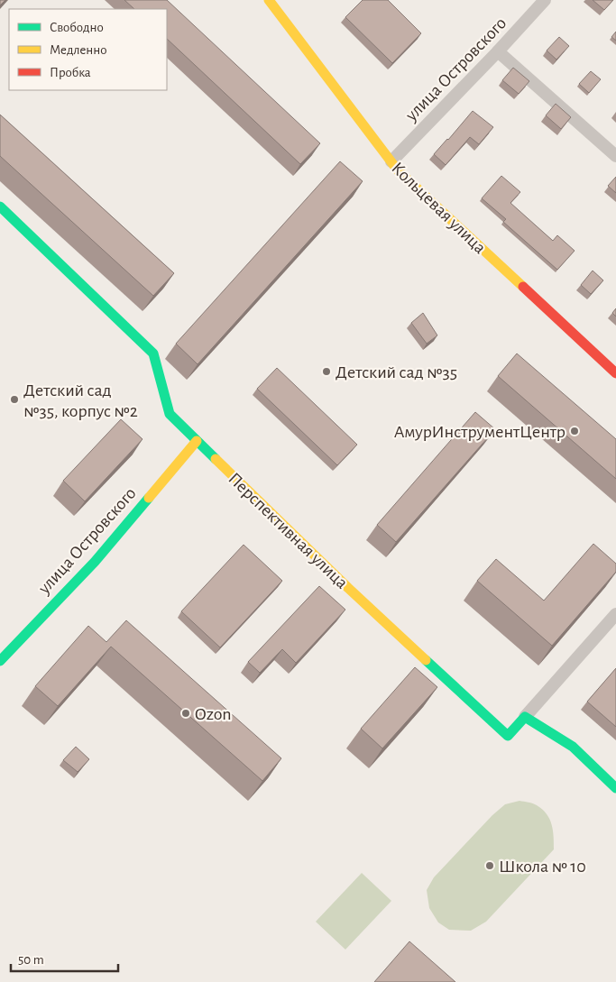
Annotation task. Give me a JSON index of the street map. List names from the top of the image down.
{
  "streets": {
    "street": ["улица Островского", "Кольцевая улица", "Перспективная улица"]
  },
  "crossings": [
    ["улица Островского", "Кольцевая улица"],
    ["улица Островского", "Перспективная улица"]
  ],
  "places": [
    "Детский сад №35",
    "Детский сад №35, корпус №2",
    "АмурИнструментЦентр",
    "Ozon",
    "Школа № 10"
  ],
  "legend": ["Свободно", "Медленно", "Пробка"],
  "scale_bar": "50 m"
}
